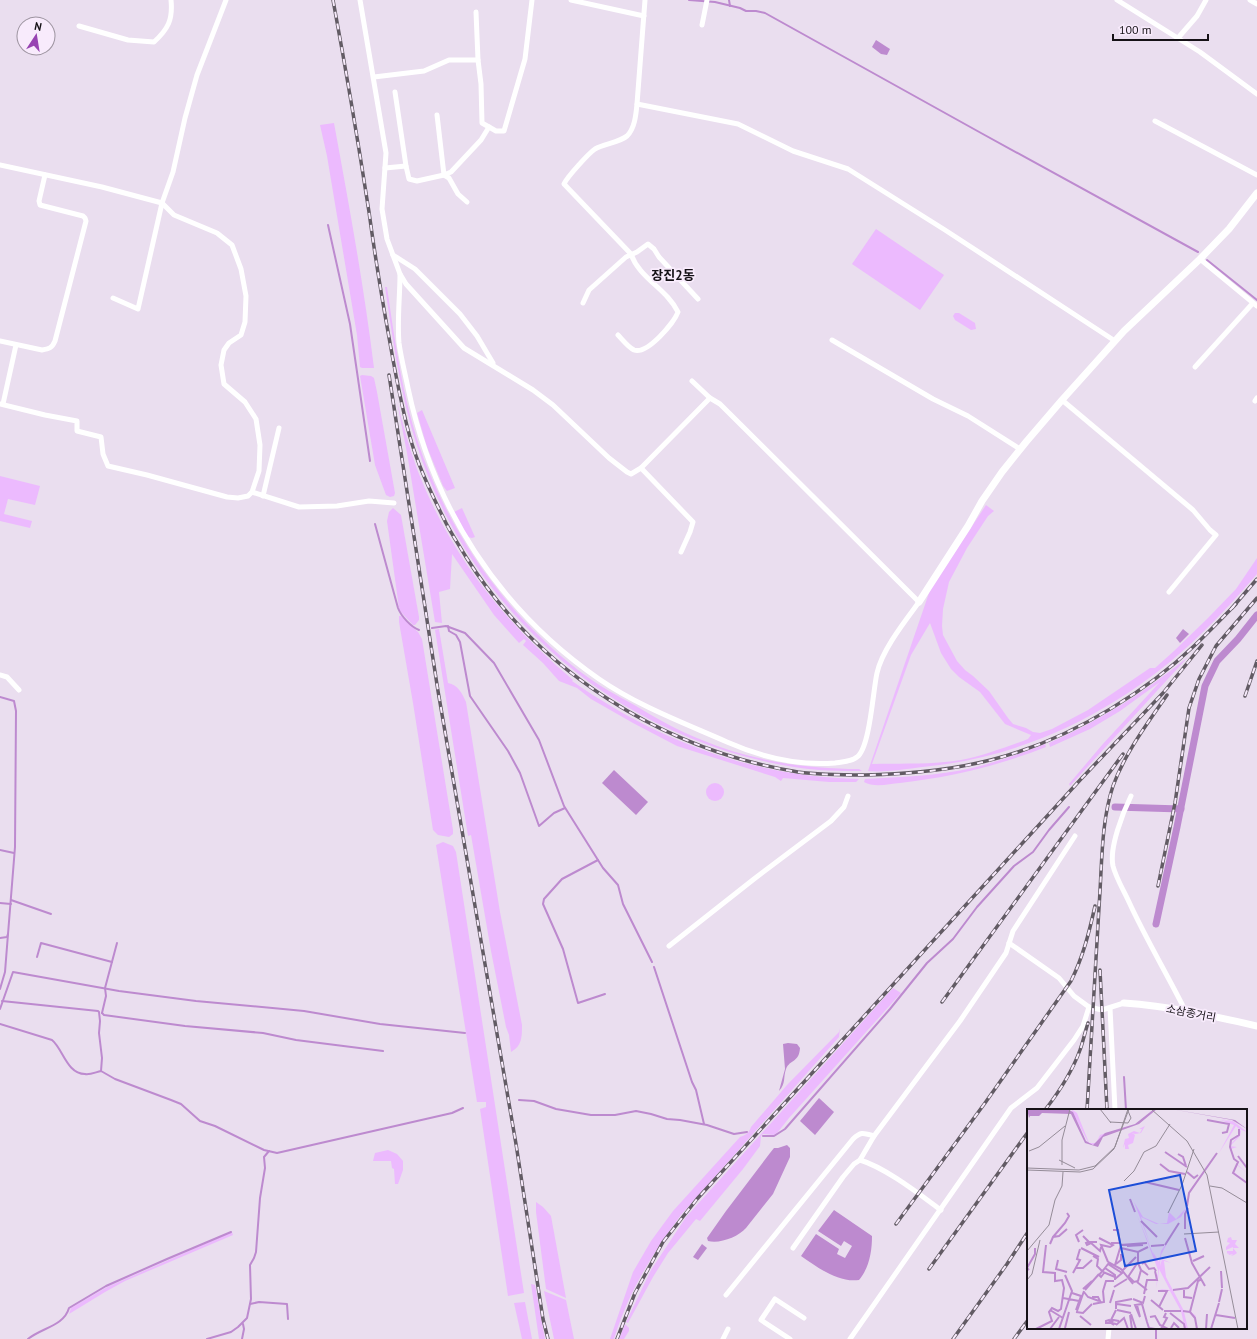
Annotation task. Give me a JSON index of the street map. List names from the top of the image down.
{
  "streets": {
    "street": ["소삼종거리"]
  },
  "districts": ["장진2동"],
  "scale_bar": "100 m",
  "north": "top"
}
